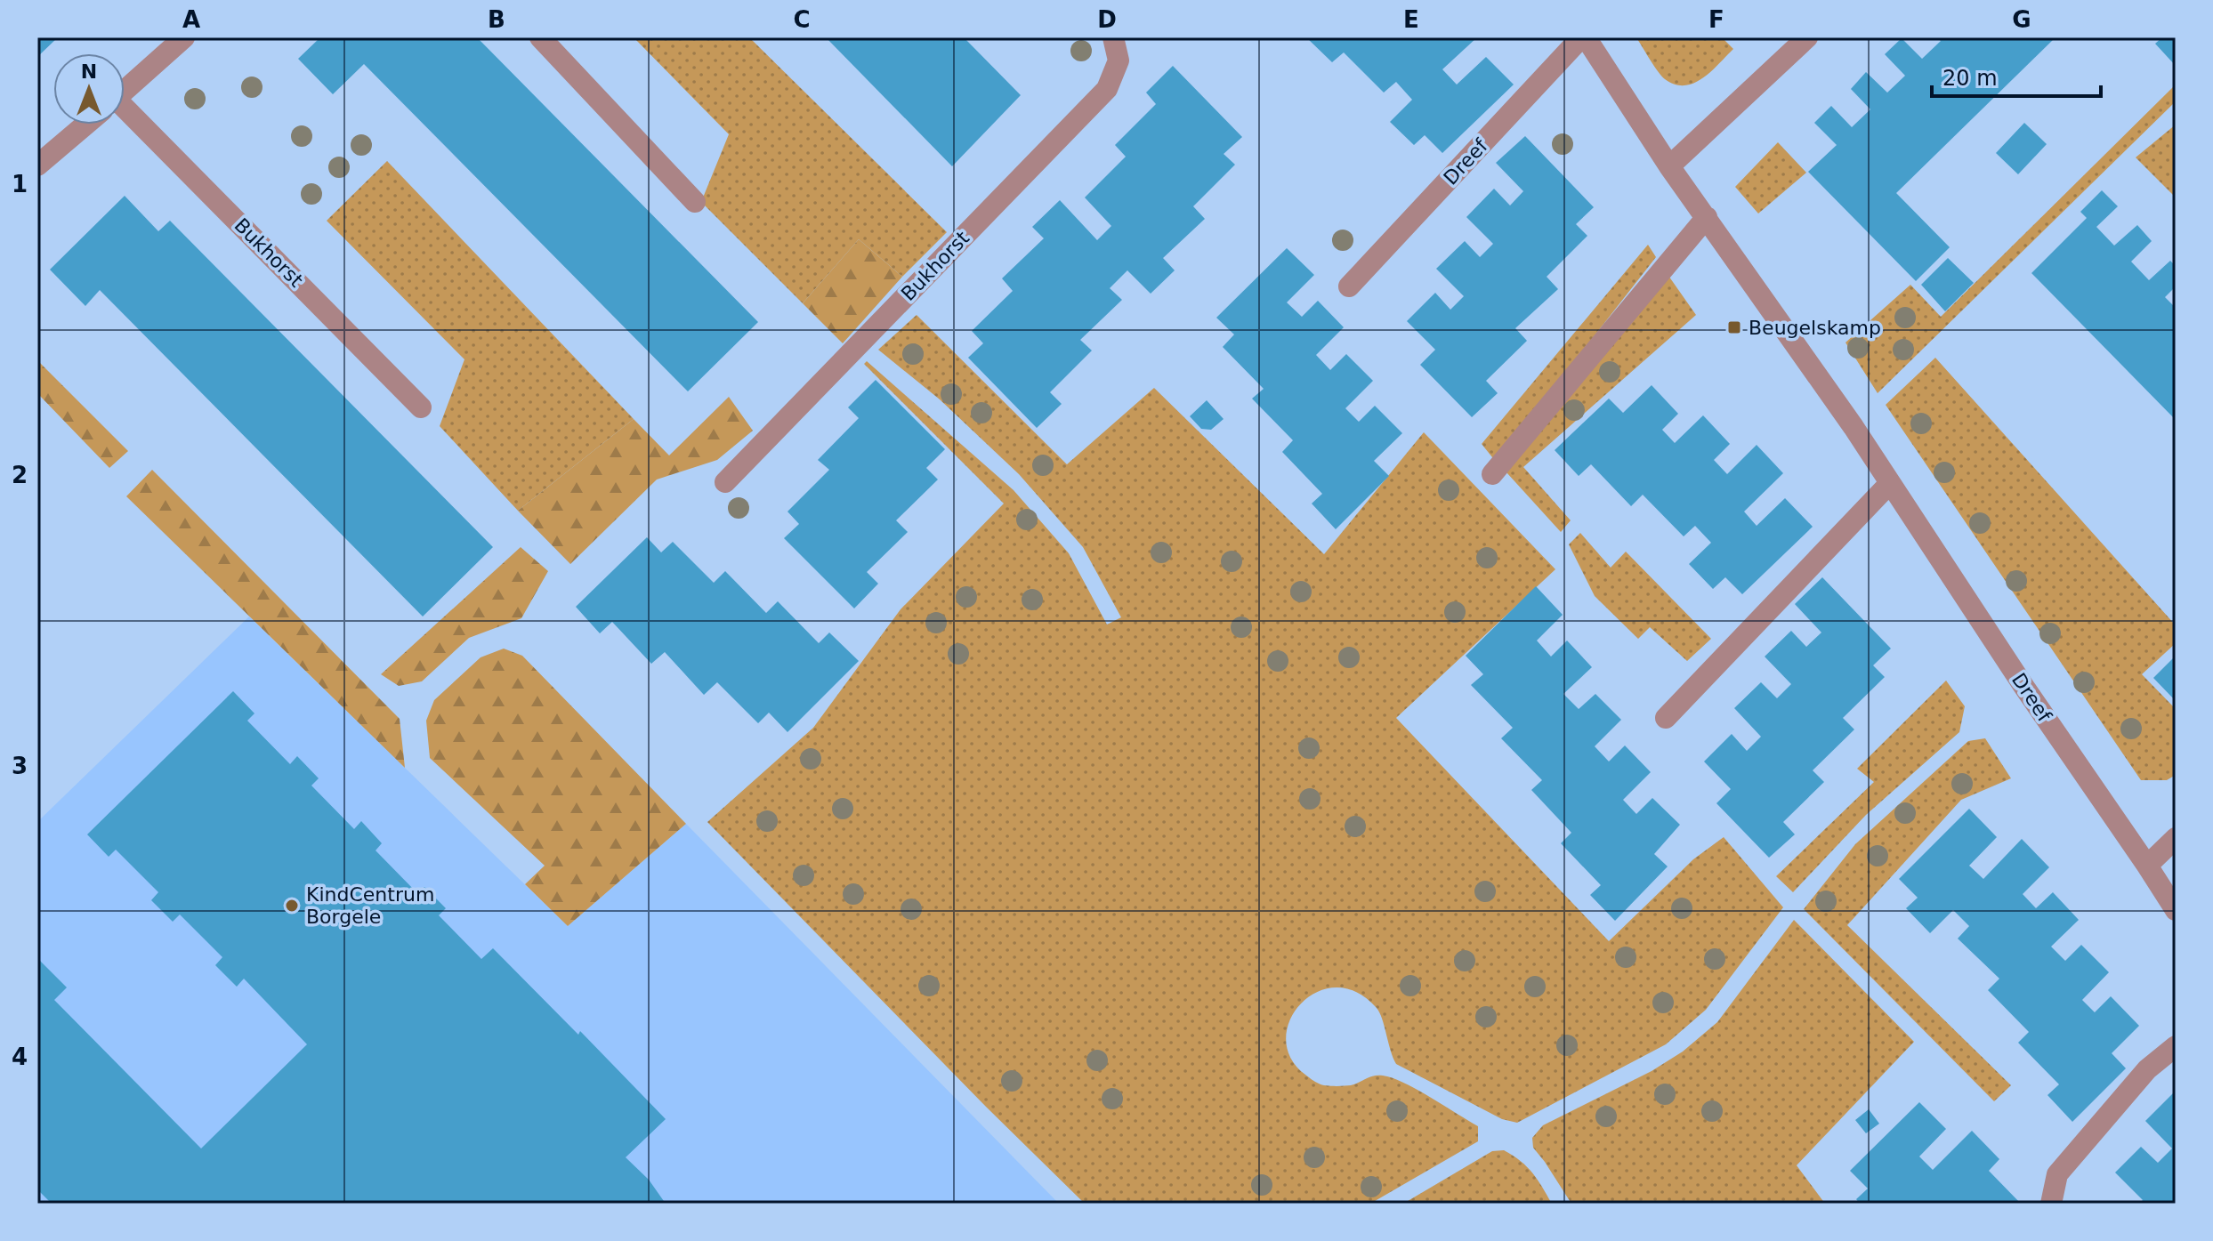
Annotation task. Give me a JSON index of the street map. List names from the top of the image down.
{
  "streets": {
    "street": ["Dreef", "Bukhorst"]
  },
  "places": {
    "transit": ["Beugelskamp"],
    "other": ["KindCentrum Borgele"]
  },
  "scale_bar": "20 m",
  "north": "top",
  "grid": {
    "columns": [
      "A",
      "B",
      "C",
      "D",
      "E",
      "F",
      "G"
    ],
    "rows": [
      "1",
      "2",
      "3",
      "4"
    ]
  }
}
